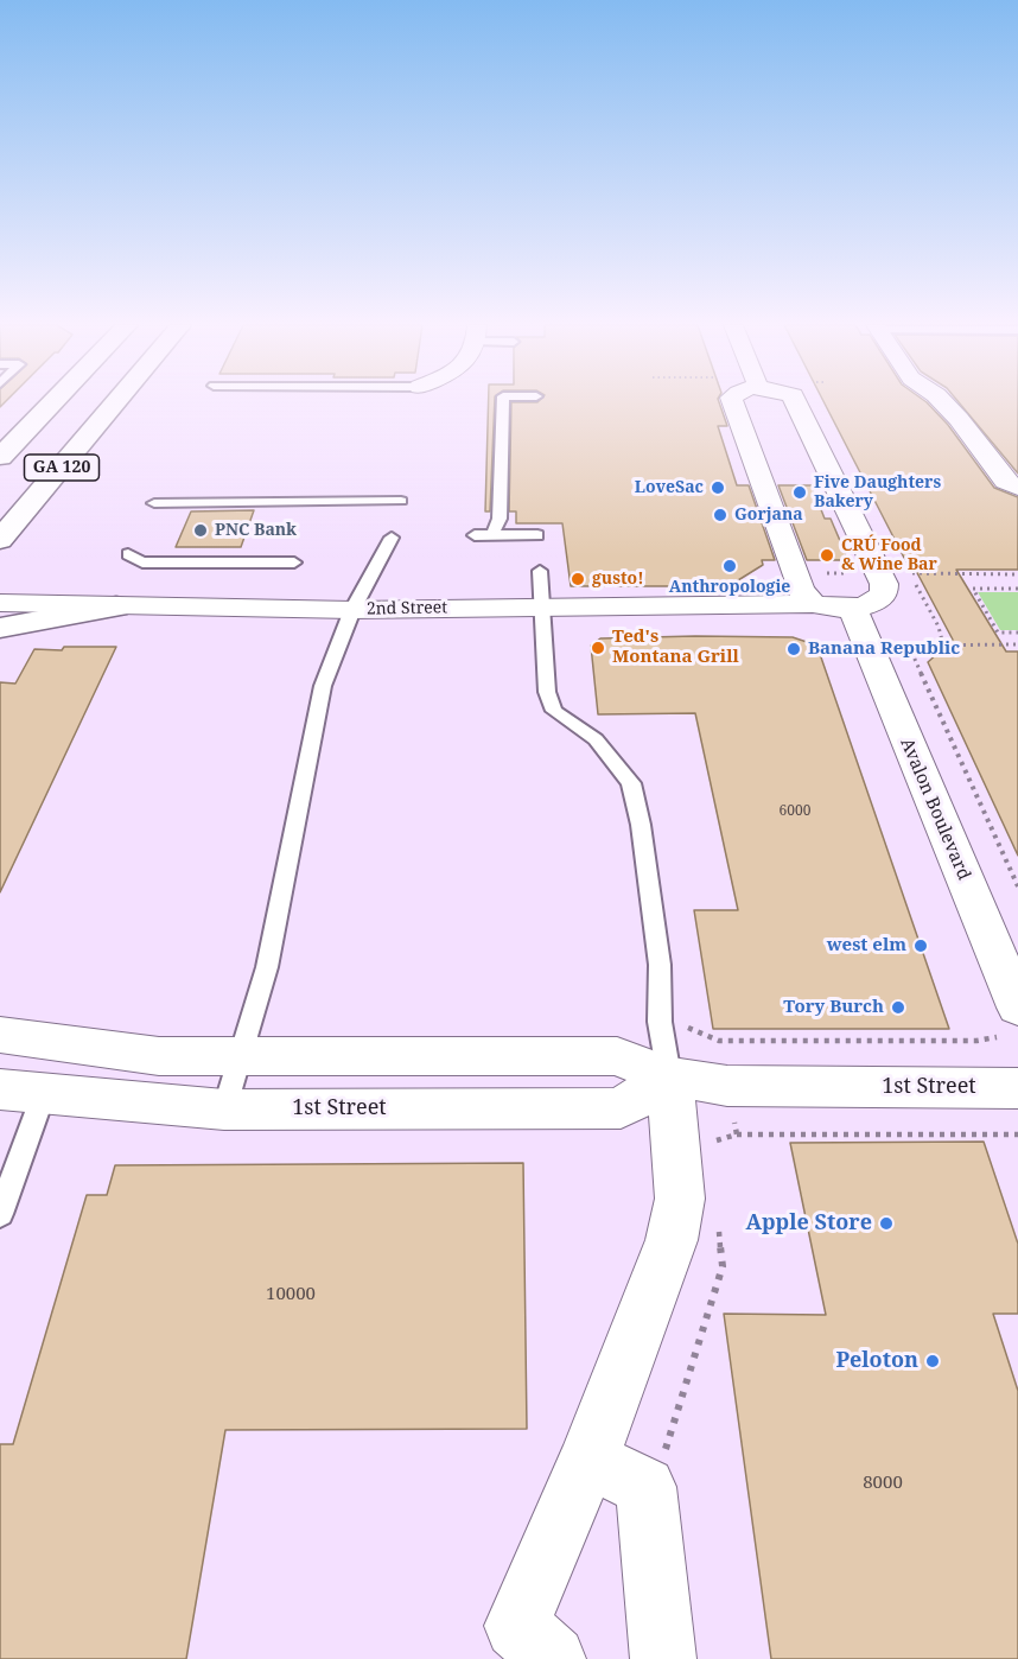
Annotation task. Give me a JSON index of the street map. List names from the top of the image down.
{
  "streets": {
    "highway": ["GA 120"],
    "street": ["2nd Street", "Avalon Boulevard", "1st Street"]
  },
  "places": [
    "LoveSac",
    "Five Daughters Bakery",
    "Gorjana",
    "PNC Bank",
    "CRÚ Food & Wine Bar",
    "Anthropologie",
    "gusto!",
    "Ted's Montana Grill",
    "Banana Republic",
    "west elm",
    "Tory Burch",
    "Apple Store",
    "Peloton"
  ],
  "house_numbers": ["6000", "10000", "8000"]
}
